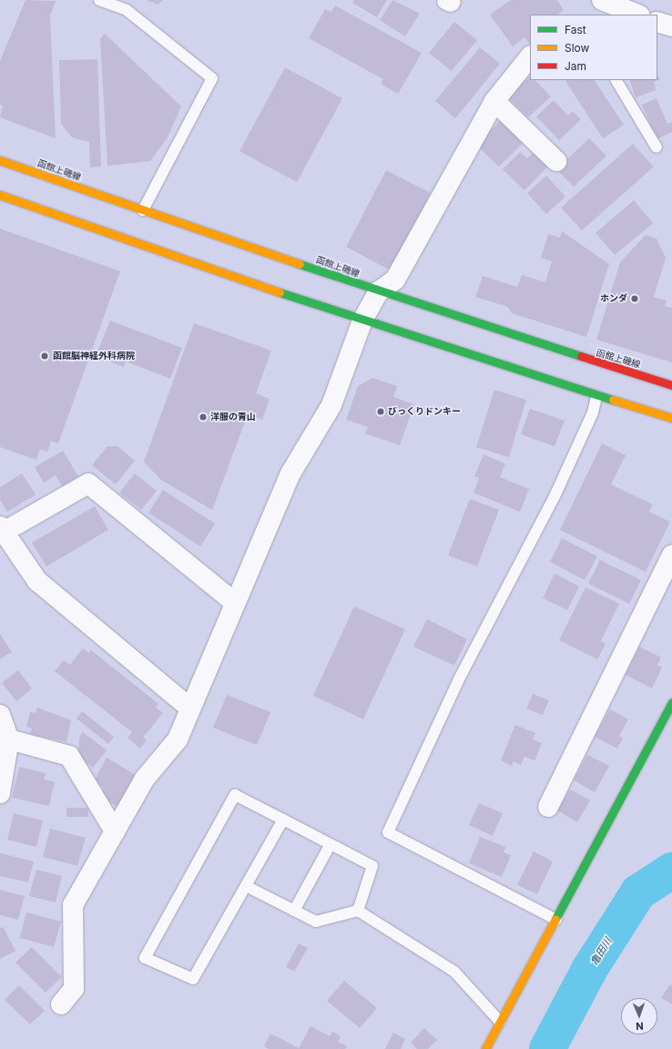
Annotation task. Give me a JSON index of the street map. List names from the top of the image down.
{
  "streets": {
    "main road": ["函館上磯線"]
  },
  "water": ["亀田川"],
  "places": [
    "ホンダ",
    "函館脳神経外科病院",
    "びっくりドンキー",
    "洋服の青山"
  ],
  "legend": ["Fast", "Slow", "Jam"],
  "north": "bottom"
}
